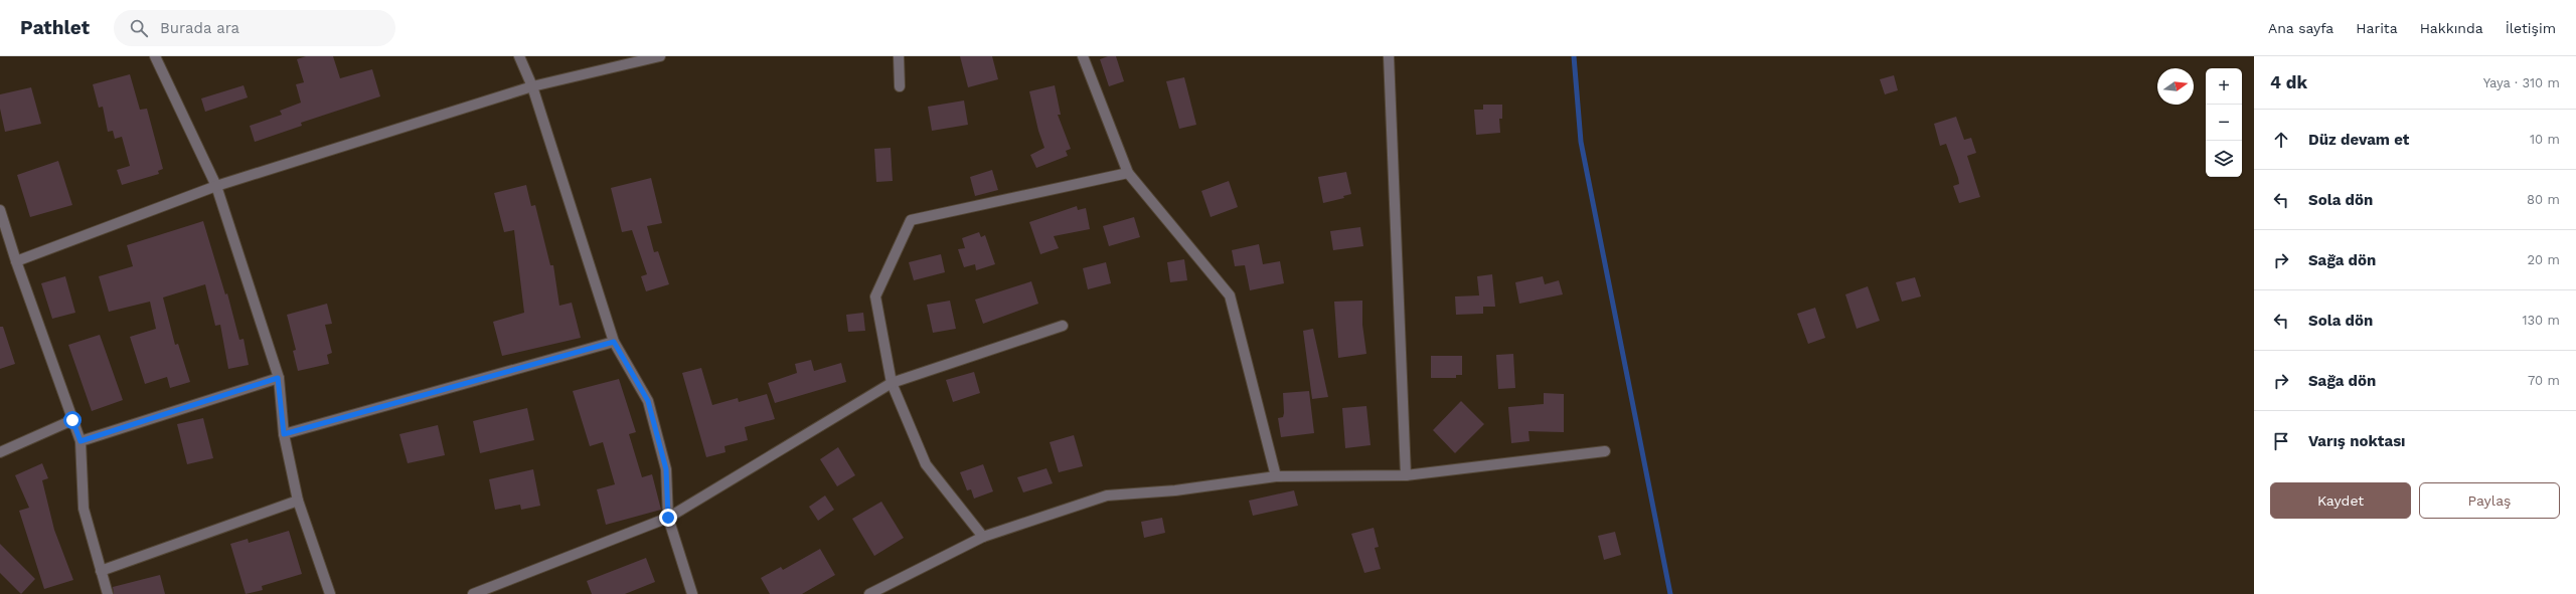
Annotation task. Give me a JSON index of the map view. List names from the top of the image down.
{
  "north": "right",
  "page": {
    "header": "Pathlet",
    "search": "Burada ara",
    "nav": [
      "Ana sayfa",
      "Harita",
      "Hakkında",
      "İletişim"
    ],
    "heading": ["4 dk", "Yaya · 310 m"],
    "map_buttons": ["+", "−"],
    "list": [
      ["Düz devam et", "10 m"],
      ["Sola dön", "80 m"],
      ["Sağa dön", "20 m"],
      ["Sola dön", "130 m"],
      ["Sağa dön", "70 m"],
      "Varış noktası"
    ],
    "buttons": ["Kaydet", "Paylaş"]
  }
}
